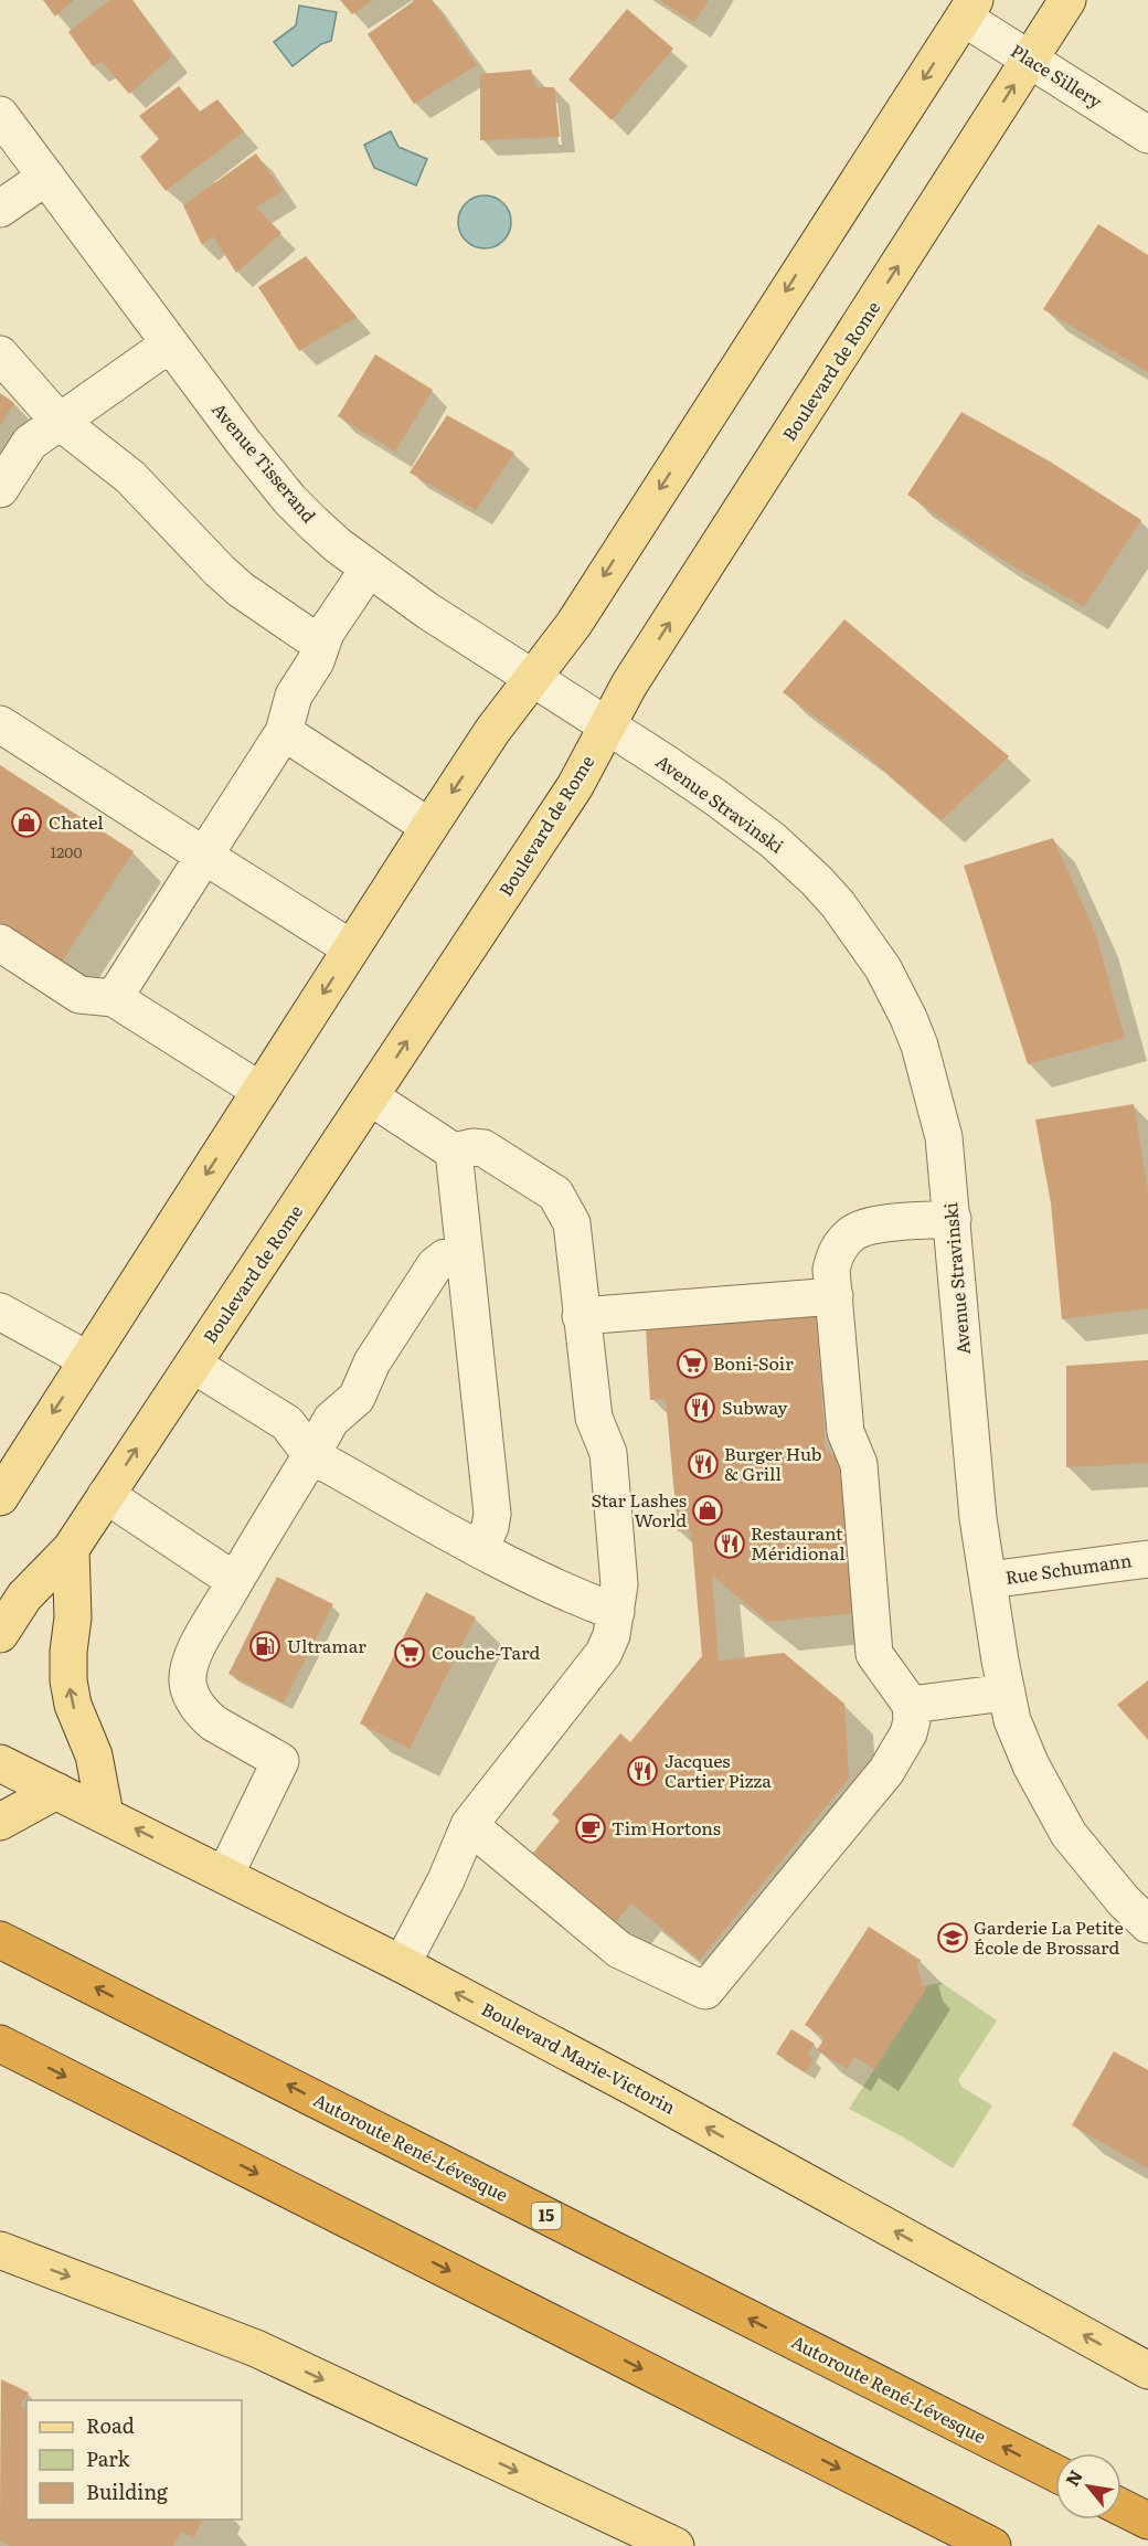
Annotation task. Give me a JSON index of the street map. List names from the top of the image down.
{
  "streets": {
    "highway": ["Autoroute René-Lévesque", "15"],
    "main road": ["Boulevard de Rome", "Boulevard Marie-Victorin"],
    "street": [
      "Place Sillery",
      "Avenue Tisserand",
      "Avenue Stravinski",
      "Rue Schumann"
    ]
  },
  "crossings": [
    ["Place Sillery", "Boulevard de Rome"],
    ["Boulevard de Rome", "Avenue Tisserand"],
    ["Boulevard de Rome", "Avenue Stravinski"],
    ["Avenue Tisserand", "Avenue Stravinski"],
    ["Avenue Stravinski", "Rue Schumann"]
  ],
  "one_way": ["Boulevard Marie-Victorin"],
  "places": {
    "shop": ["Chatel", "Star Lashes World"],
    "supermarket": ["Boni-Soir", "Couche-Tard"],
    "restaurant": [
      "Subway",
      "Burger Hub & Grill",
      "Restaurant Méridional",
      "Jacques Cartier Pizza"
    ],
    "fuel station": ["Ultramar"],
    "cafe": ["Tim Hortons"],
    "school or university": ["Garderie La Petite École de Brossard"]
  },
  "house_numbers": ["1200"],
  "legend": ["Road", "Park", "Building"],
  "north": "top left"
}
